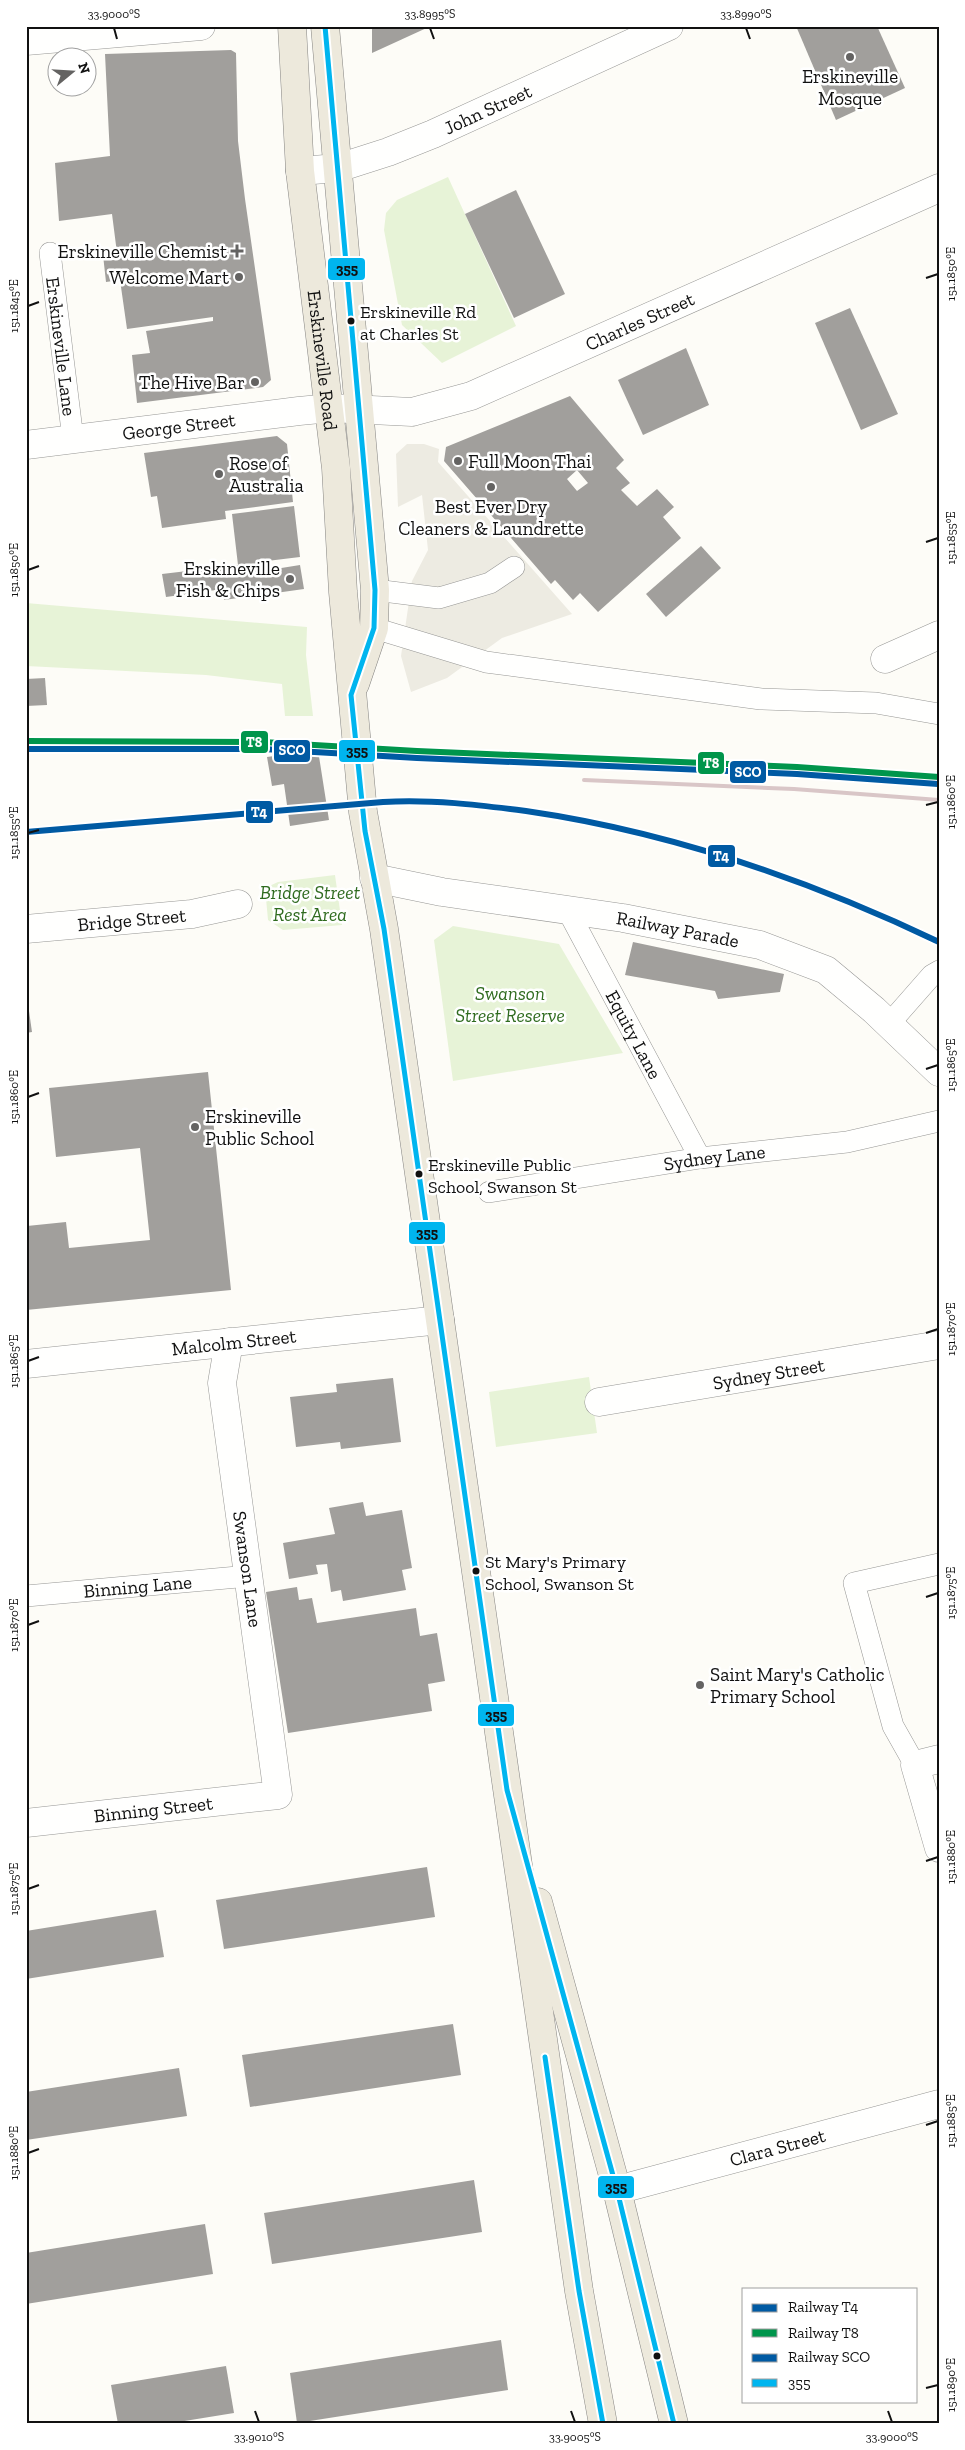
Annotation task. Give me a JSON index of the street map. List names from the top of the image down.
{
  "streets": {
    "main road": ["Erskineville Road"],
    "street": [
      "John Street",
      "Charles Street",
      "George Street",
      "Bridge Street",
      "Railway Parade",
      "Malcolm Street",
      "Sydney Street",
      "Swanson Lane",
      "Binning Street",
      "Clara Street"
    ],
    "lane": [
      "Erskineville Lane",
      "Equity Lane",
      "Sydney Lane",
      "Binning Lane"
    ]
  },
  "crossings": [
    ["John Street", "Erskineville Road"],
    ["Charles Street", "Erskineville Road"],
    ["Charles Street", "George Street"],
    ["Erskineville Lane", "George Street"],
    ["Erskineville Road", "George Street"],
    ["Erskineville Road", "Railway Parade"],
    ["Erskineville Road", "Malcolm Street"],
    ["Railway Parade", "Equity Lane"],
    ["Equity Lane", "Sydney Lane"],
    ["Malcolm Street", "Swanson Lane"],
    ["Swanson Lane", "Binning Lane"],
    ["Swanson Lane", "Binning Street"]
  ],
  "parks": ["Bridge Street Rest Area", "Swanson Street Reserve"],
  "places": {
    "other": [
      "Erskineville Mosque",
      "Welcome Mart",
      "Erskineville Rd at Charles St",
      "The Hive Bar",
      "Full Moon Thai",
      "Rose of Australia",
      "Best Ever Dry Cleaners & Laundrette",
      "Erskineville Fish & Chips",
      "Erskineville Public School",
      "Erskineville Public School, Swanson St",
      "St Mary's Primary School, Swanson St",
      "Saint Mary's Catholic Primary School"
    ],
    "health": ["Erskineville Chemist"]
  },
  "lines": [
    "transit line 355",
    "rail line T8",
    "rail line SCO",
    "rail line T4"
  ],
  "legend": [
    "Railway T4",
    "Railway T8",
    "Railway SCO",
    "355"
  ],
  "north": "right",
  "coordinates": [
    "33.9000°S",
    "33.8995°S",
    "33.8990°S",
    "151.1850°E",
    "151.1845°E",
    "151.1855°E",
    "151.1860°E",
    "151.1865°E",
    "151.1870°E",
    "151.1875°E",
    "151.1880°E",
    "151.1885°E",
    "151.1890°E",
    "33.9010°S",
    "33.9005°S"
  ]
}
